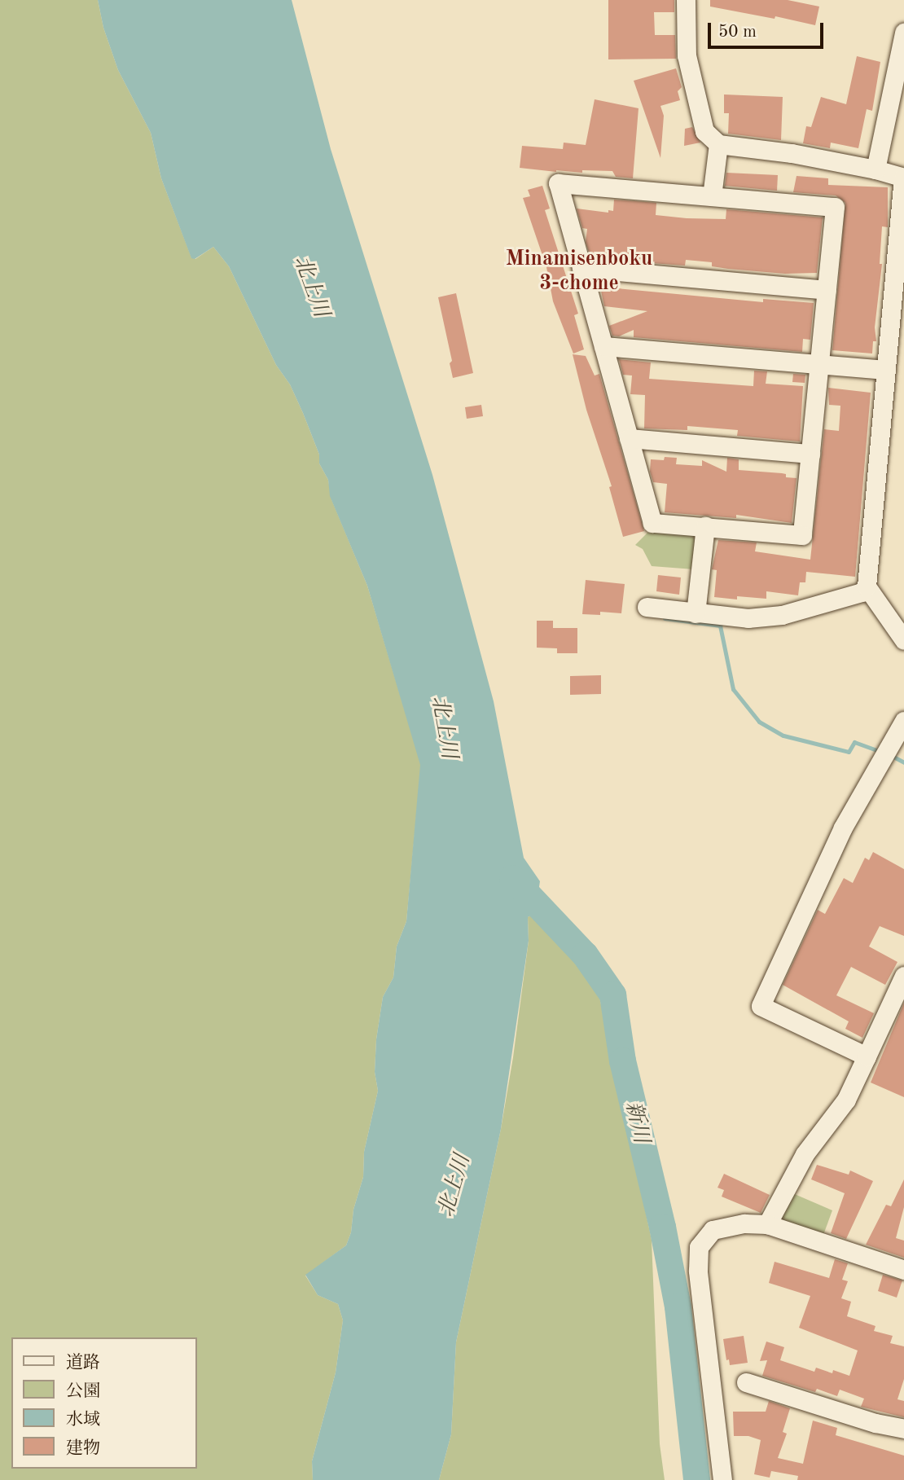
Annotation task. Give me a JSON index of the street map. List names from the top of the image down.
{
  "districts": ["Minamisenboku 3-chome"],
  "water": ["北上川", "新川"],
  "legend": [
    "道路",
    "公園",
    "水域",
    "建物"
  ],
  "scale_bar": "50 m"
}
